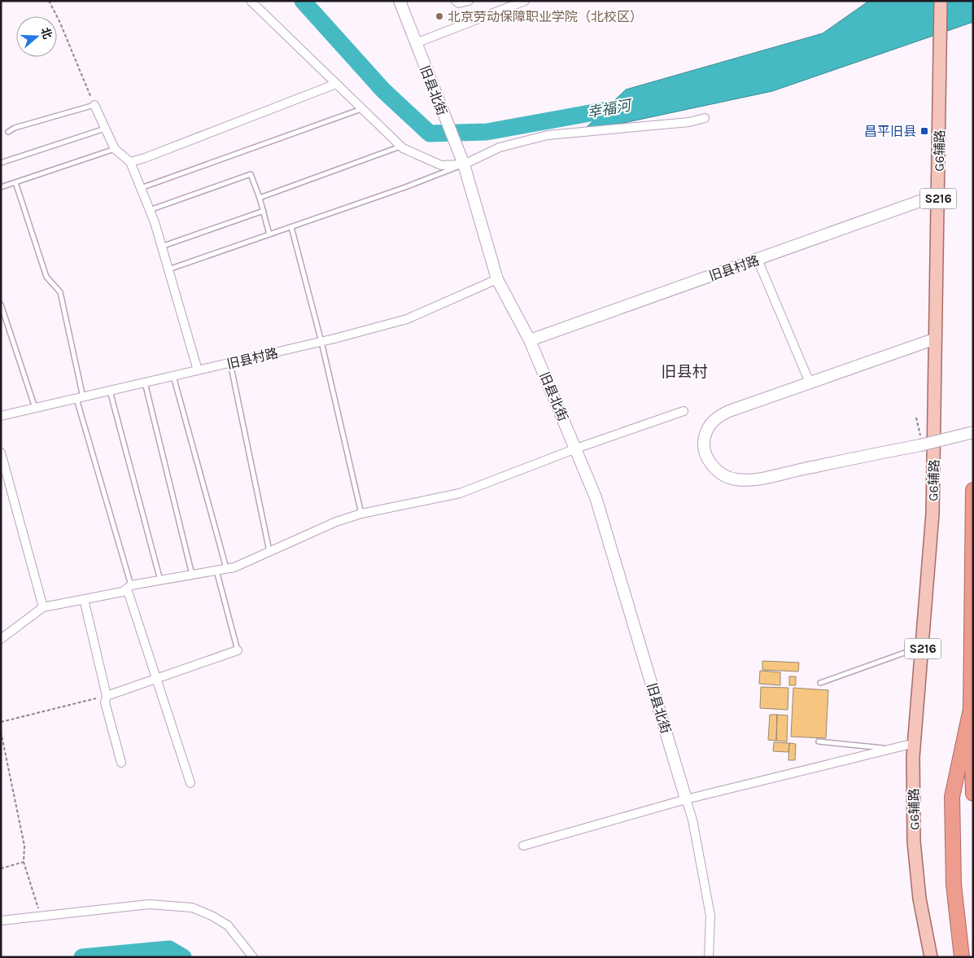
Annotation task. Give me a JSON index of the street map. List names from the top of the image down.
{
  "streets": {
    "main road": ["G6辅路", "S216"],
    "street": ["旧县北街", "旧县村路"]
  },
  "crossings": [
    ["旧县北街", "旧县村路"],
    ["G6辅路", "旧县村路"]
  ],
  "districts": ["旧县村"],
  "water": ["幸福河"],
  "places": {
    "other": ["北京劳动保障职业学院（北校区）"],
    "transit": ["昌平旧县"]
  },
  "north": "right"
}
